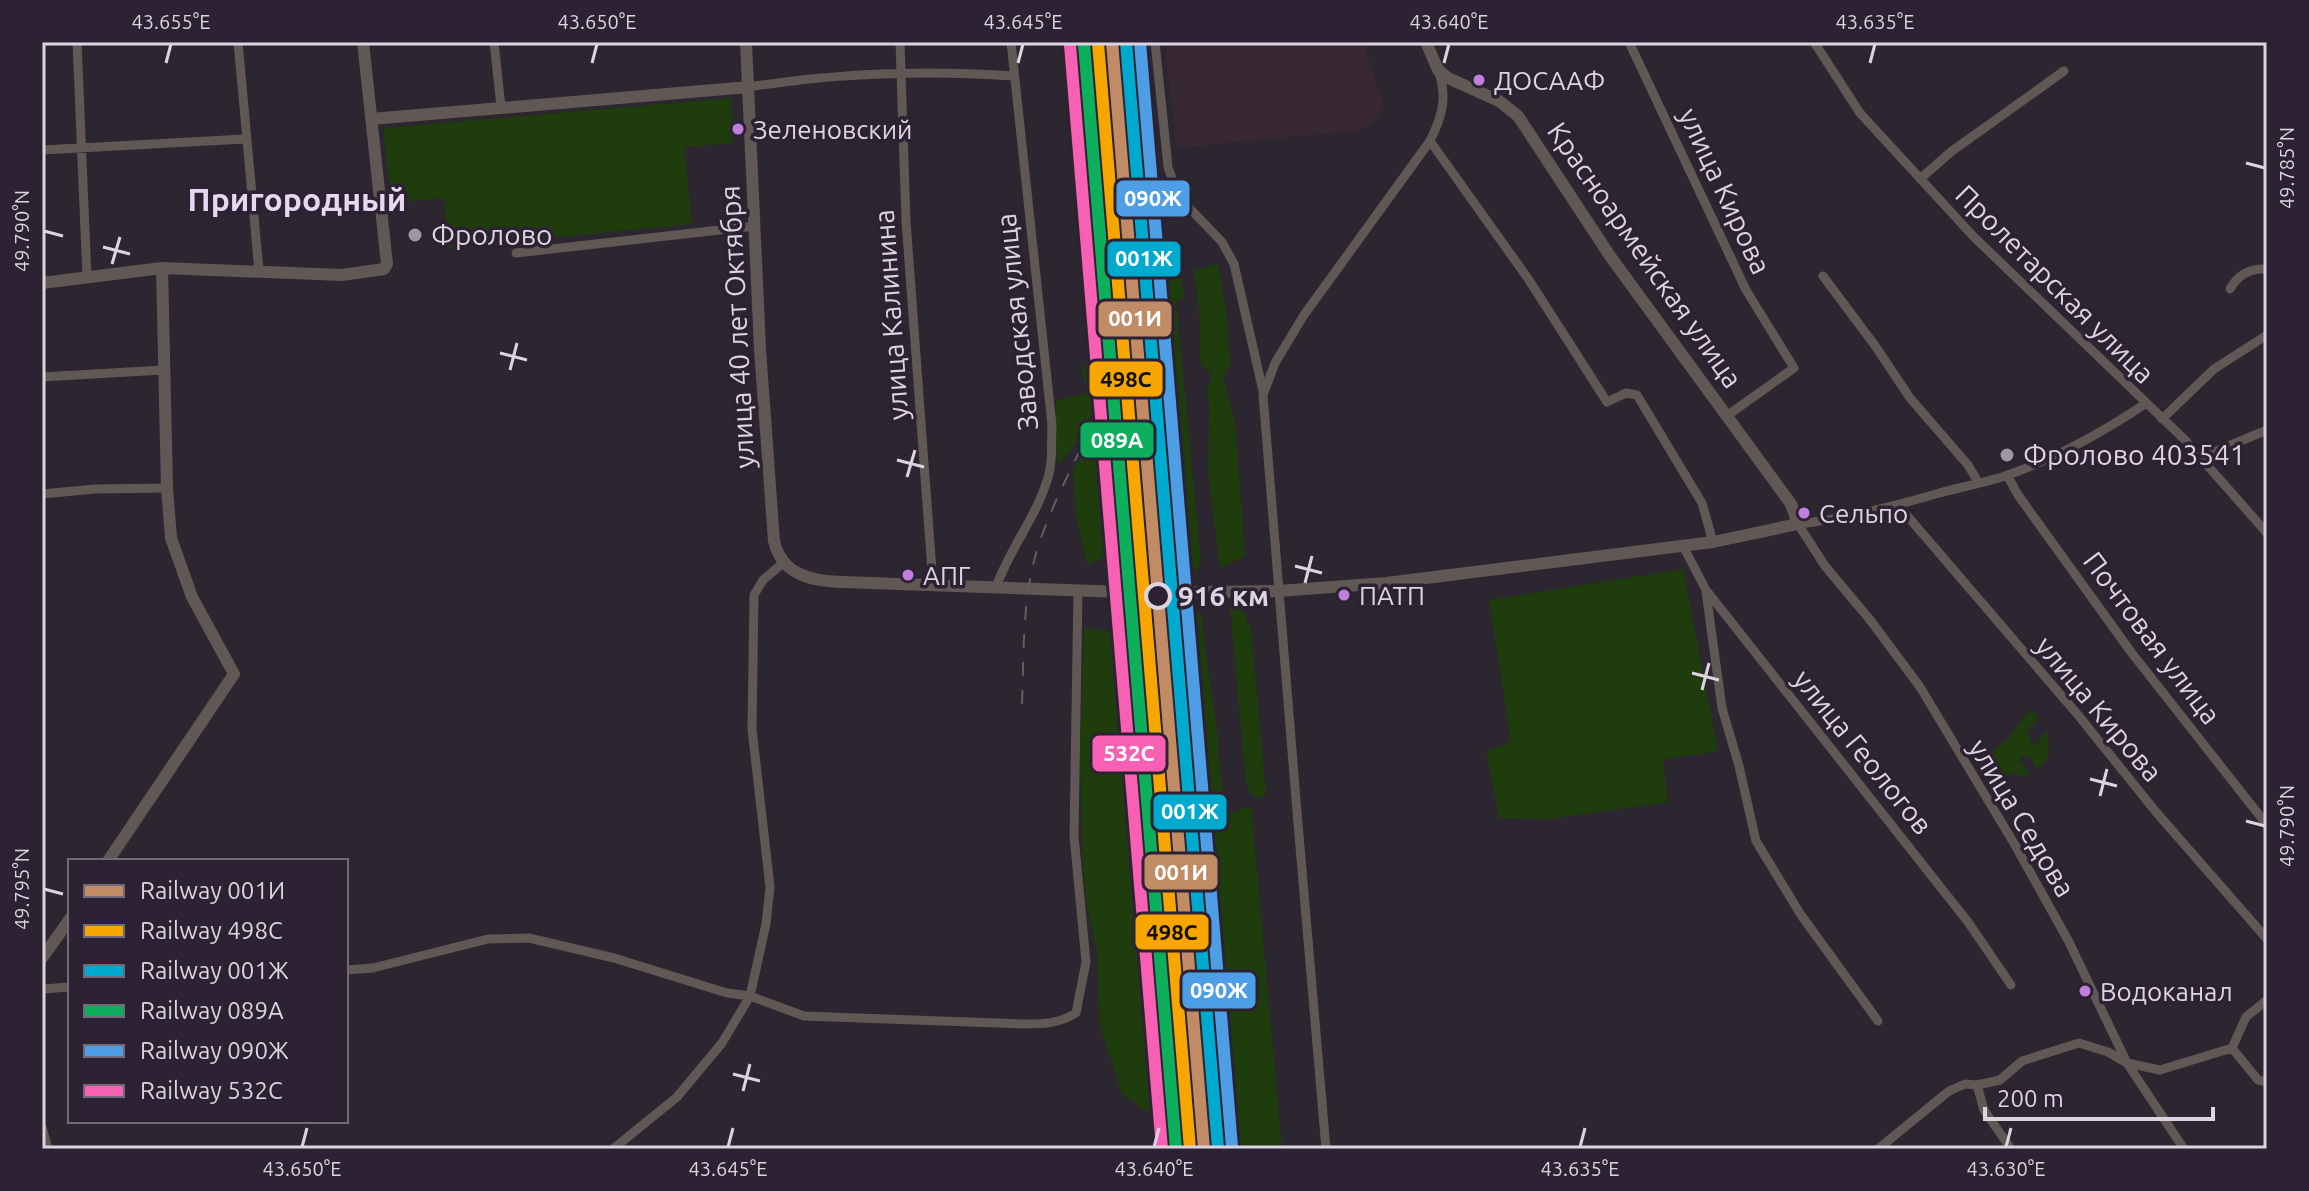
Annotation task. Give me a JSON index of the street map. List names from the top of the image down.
{
  "streets": {
    "street": [
      "улица Кирова",
      "Красноармейская улица",
      "Пролетарская улица",
      "улица Калинина",
      "Заводская улица",
      "улица 40 лет Октября",
      "Почтовая улица",
      "улица Геологов",
      "улица Седова"
    ]
  },
  "crossings": [
    ["улица Кирова", "Красноармейская улица"],
    ["Красноармейская улица", "улица Седова"]
  ],
  "districts": ["Пригородный"],
  "places": [
    "ДОСААФ",
    "Зеленовский",
    "Фролово",
    "Фролово 403541",
    "Сельпо",
    "АПГ",
    "ПАТП",
    "916 км",
    "Водоканал"
  ],
  "lines": [
    "rail line 001И",
    "rail line 001Ж",
    "rail line 090Ж",
    "rail line 498С",
    "rail line 089А",
    "rail line 532С"
  ],
  "legend": [
    "Railway 001И",
    "Railway 498С",
    "Railway 001Ж",
    "Railway 089А",
    "Railway 090Ж",
    "Railway 532С"
  ],
  "scale_bar": "200 m",
  "coordinates": [
    "43.655°E",
    "43.650°E",
    "43.645°E",
    "43.640°E",
    "43.635°E",
    "49.785°N",
    "49.790°N",
    "49.795°N",
    "43.630°E"
  ]
}
